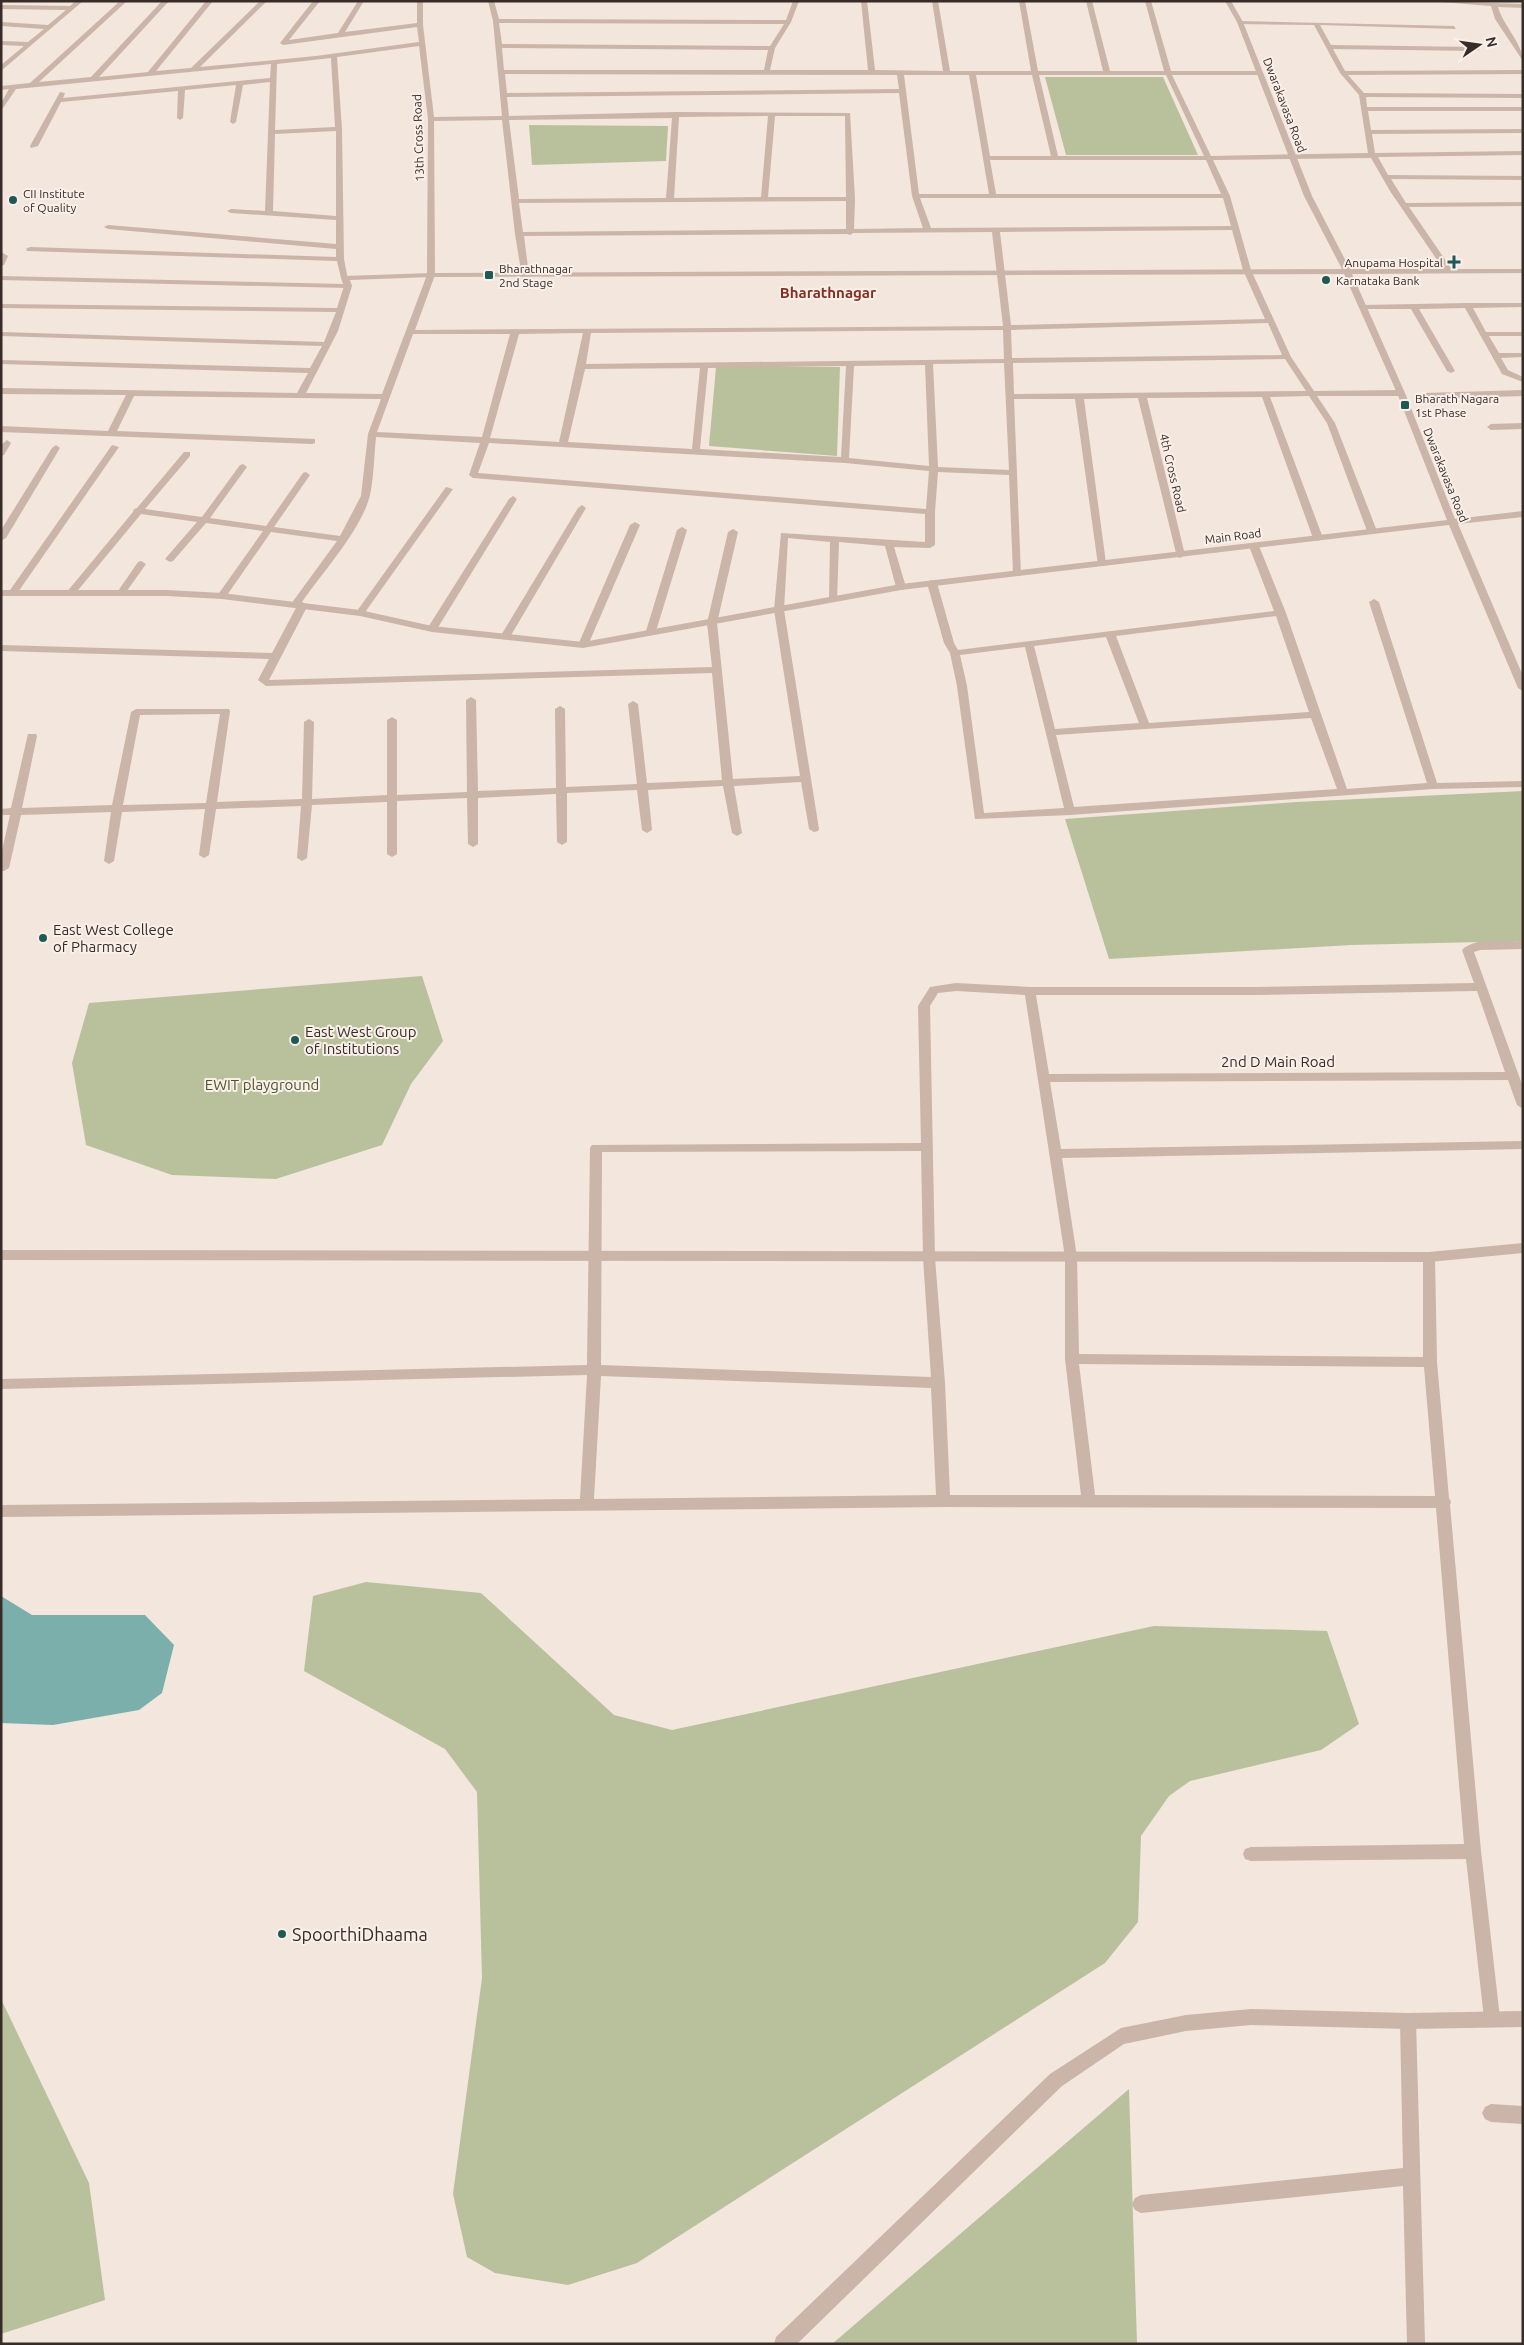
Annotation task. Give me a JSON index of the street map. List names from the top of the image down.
{
  "streets": {
    "street": [
      "Dwarakavasa Road",
      "13th Cross Road",
      "4th Cross Road",
      "Main Road",
      "2nd D Main Road"
    ]
  },
  "crossings": [
    ["Dwarakavasa Road", "Main Road"],
    ["4th Cross Road", "Main Road"]
  ],
  "districts": ["Bharathnagar"],
  "parks": ["EWIT playground"],
  "places": {
    "other": [
      "CII Institute of Quality",
      "Karnataka Bank",
      "East West College of Pharmacy",
      "East West Group of Institutions",
      "SpoorthiDhaama"
    ],
    "health": ["Anupama Hospital"],
    "transit": ["Bharathnagar 2nd Stage", "Bharath Nagara 1st Phase"]
  },
  "north": "right"
}
